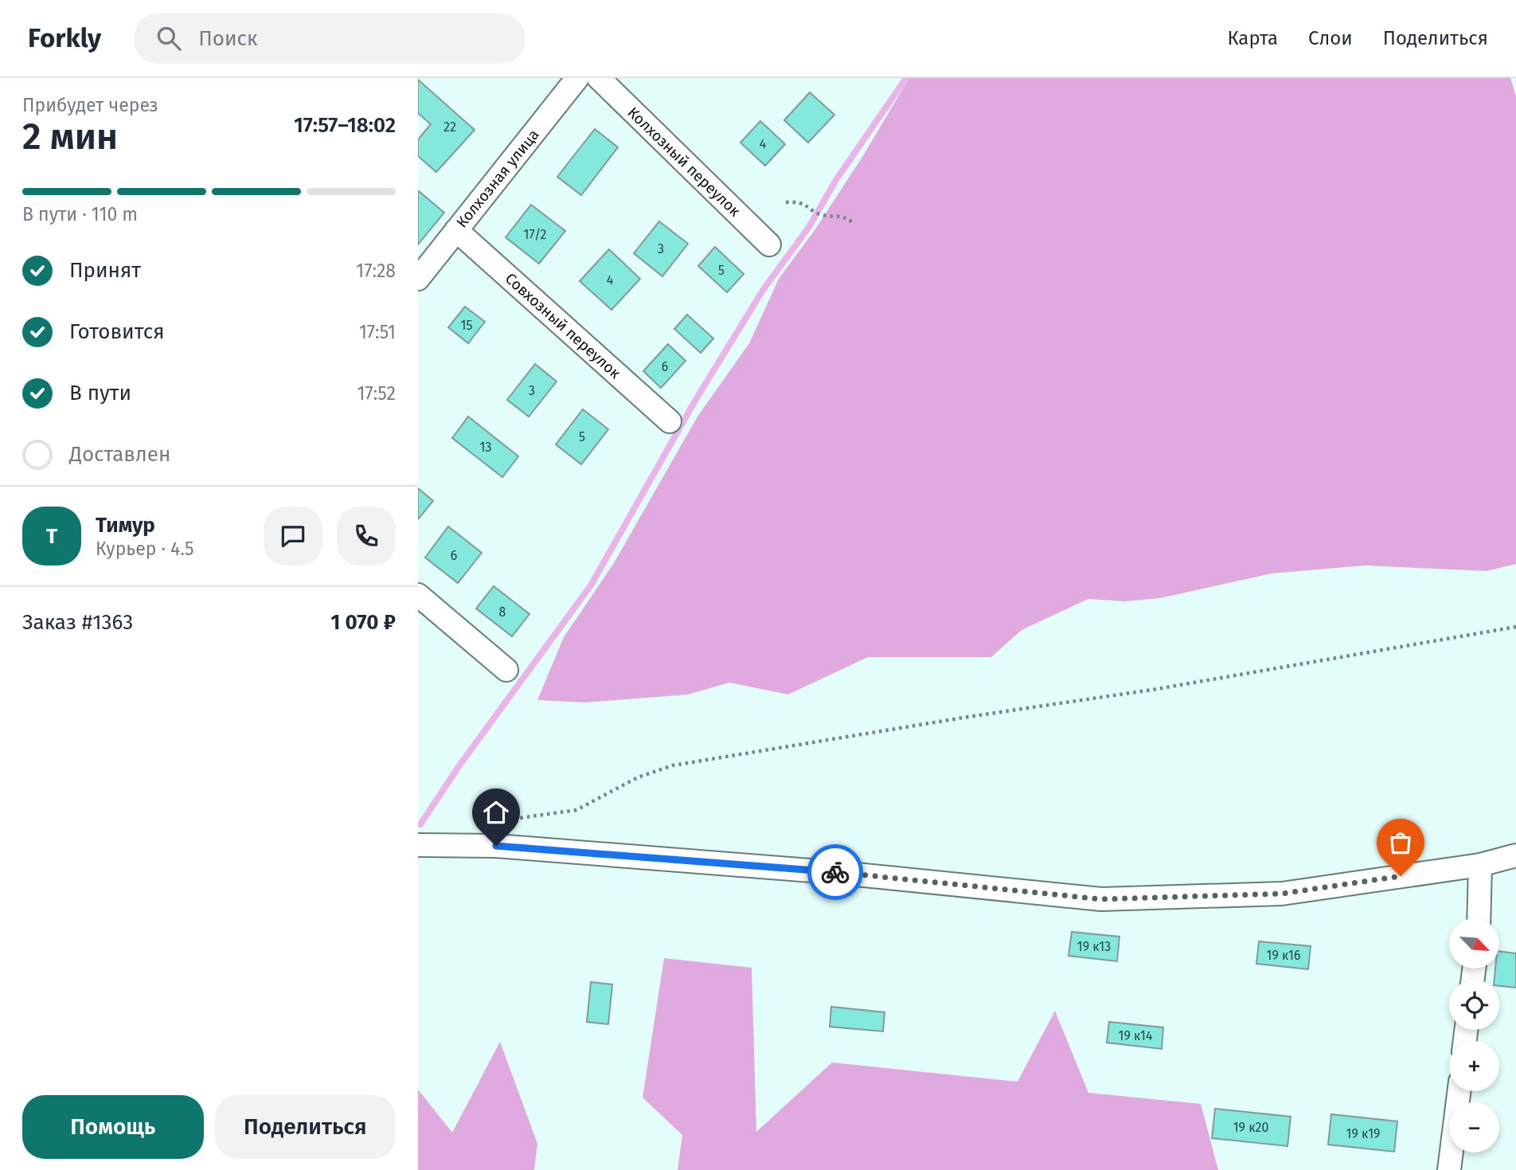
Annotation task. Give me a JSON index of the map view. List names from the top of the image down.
{
  "streets": {
    "street": ["Колхозный переулок", "Колхозная улица", "Совхозный переулок"]
  },
  "crossings": [
    ["Колхозная улица", "Совхозный переулок"]
  ],
  "house_numbers": [
    "22",
    "4",
    "17/2",
    "3",
    "5",
    "4",
    "15",
    "6",
    "3",
    "5",
    "13",
    "6",
    "8",
    "19 к13",
    "19 к16",
    "19 к14",
    "19 к20",
    "19 к19"
  ],
  "north": "bottom right",
  "page": {
    "header": "Forkly",
    "search": "Поиск",
    "nav": ["Карта", "Слои", "Поделиться"],
    "heading": ["2 мин", "Прибудет через", "17:57–18:02"],
    "panel": [
      "Тимур",
      "Курьер · 4.5",
      "Заказ #1363",
      "1 070 ₽"
    ],
    "bar": "В пути · 110 m",
    "list": [
      ["Принят", "17:28"],
      ["Готовится", "17:51"],
      ["В пути", "17:52"],
      "Доставлен"
    ],
    "round": "Т",
    "map_buttons": ["+", "−"],
    "buttons": ["Помощь", "Поделиться"]
  }
}
